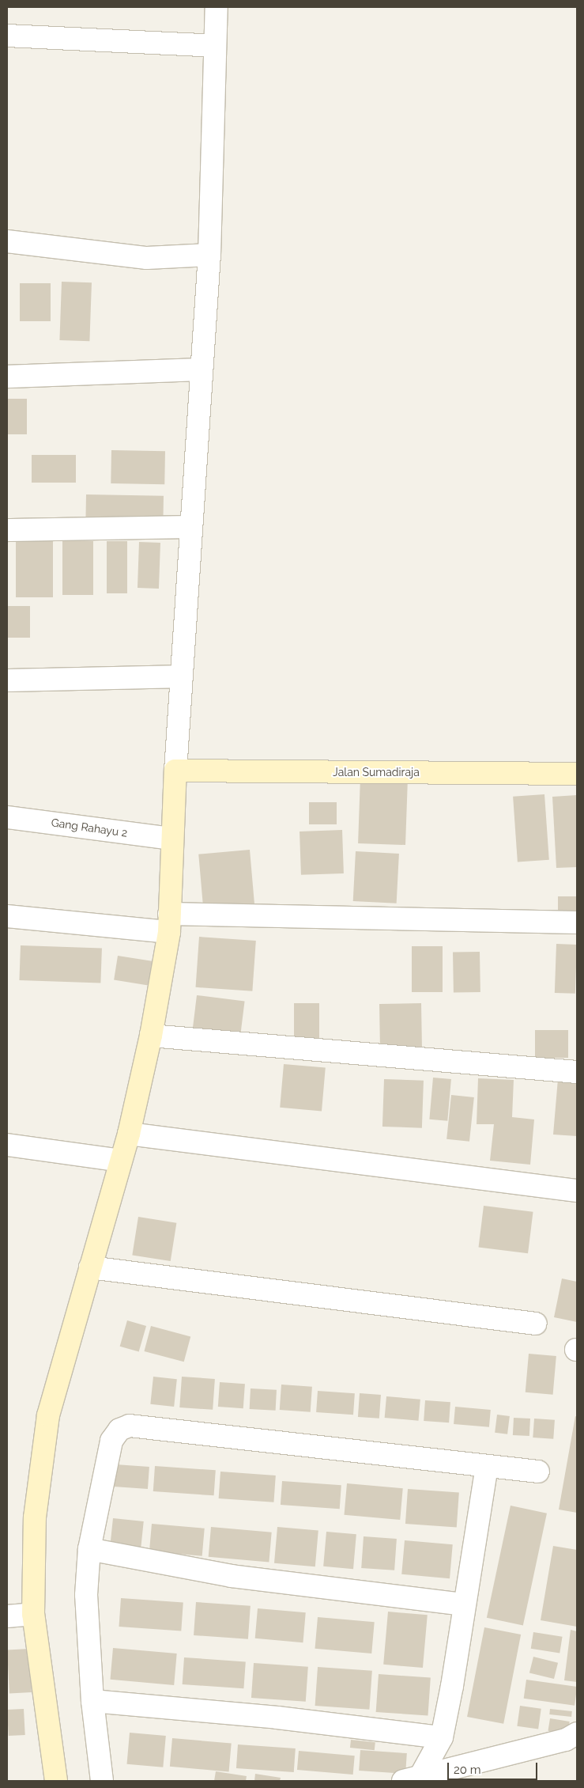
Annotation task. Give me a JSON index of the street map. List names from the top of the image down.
{
  "streets": {
    "street": ["Jalan Sumadiraja", "Gang Rahayu 2"]
  },
  "scale_bar": "20 m"
}
